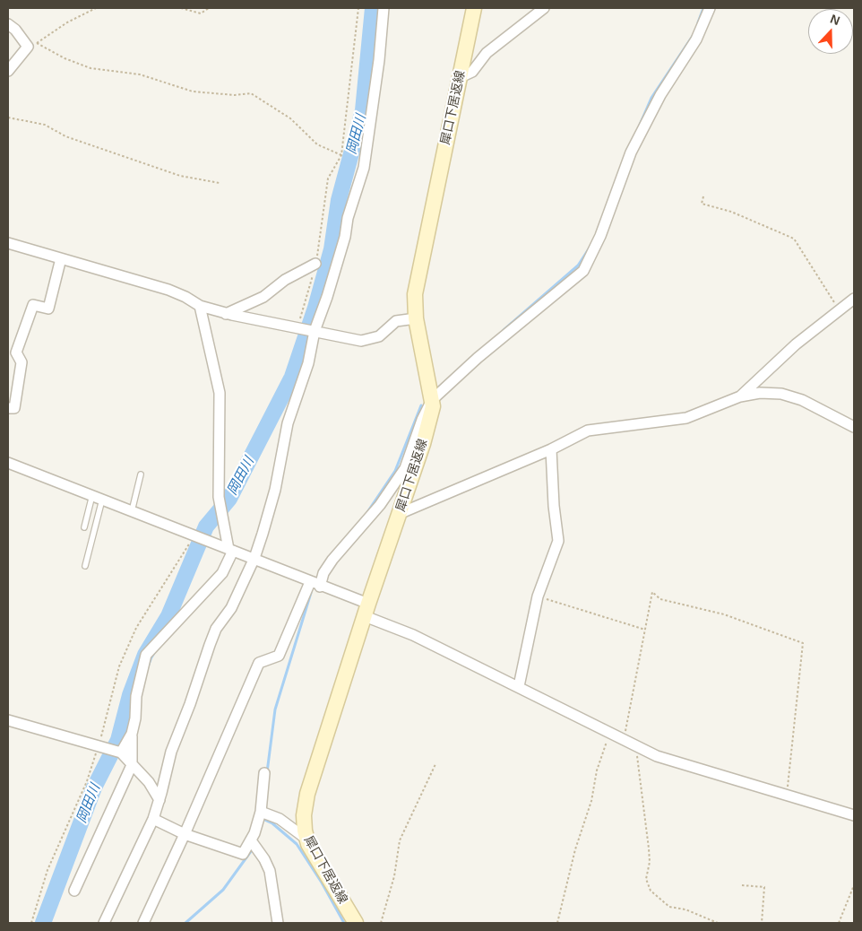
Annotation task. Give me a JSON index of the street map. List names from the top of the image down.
{
  "streets": {
    "main road": ["犀口下居返線"]
  },
  "water": ["岡田川"],
  "north": "top"
}
